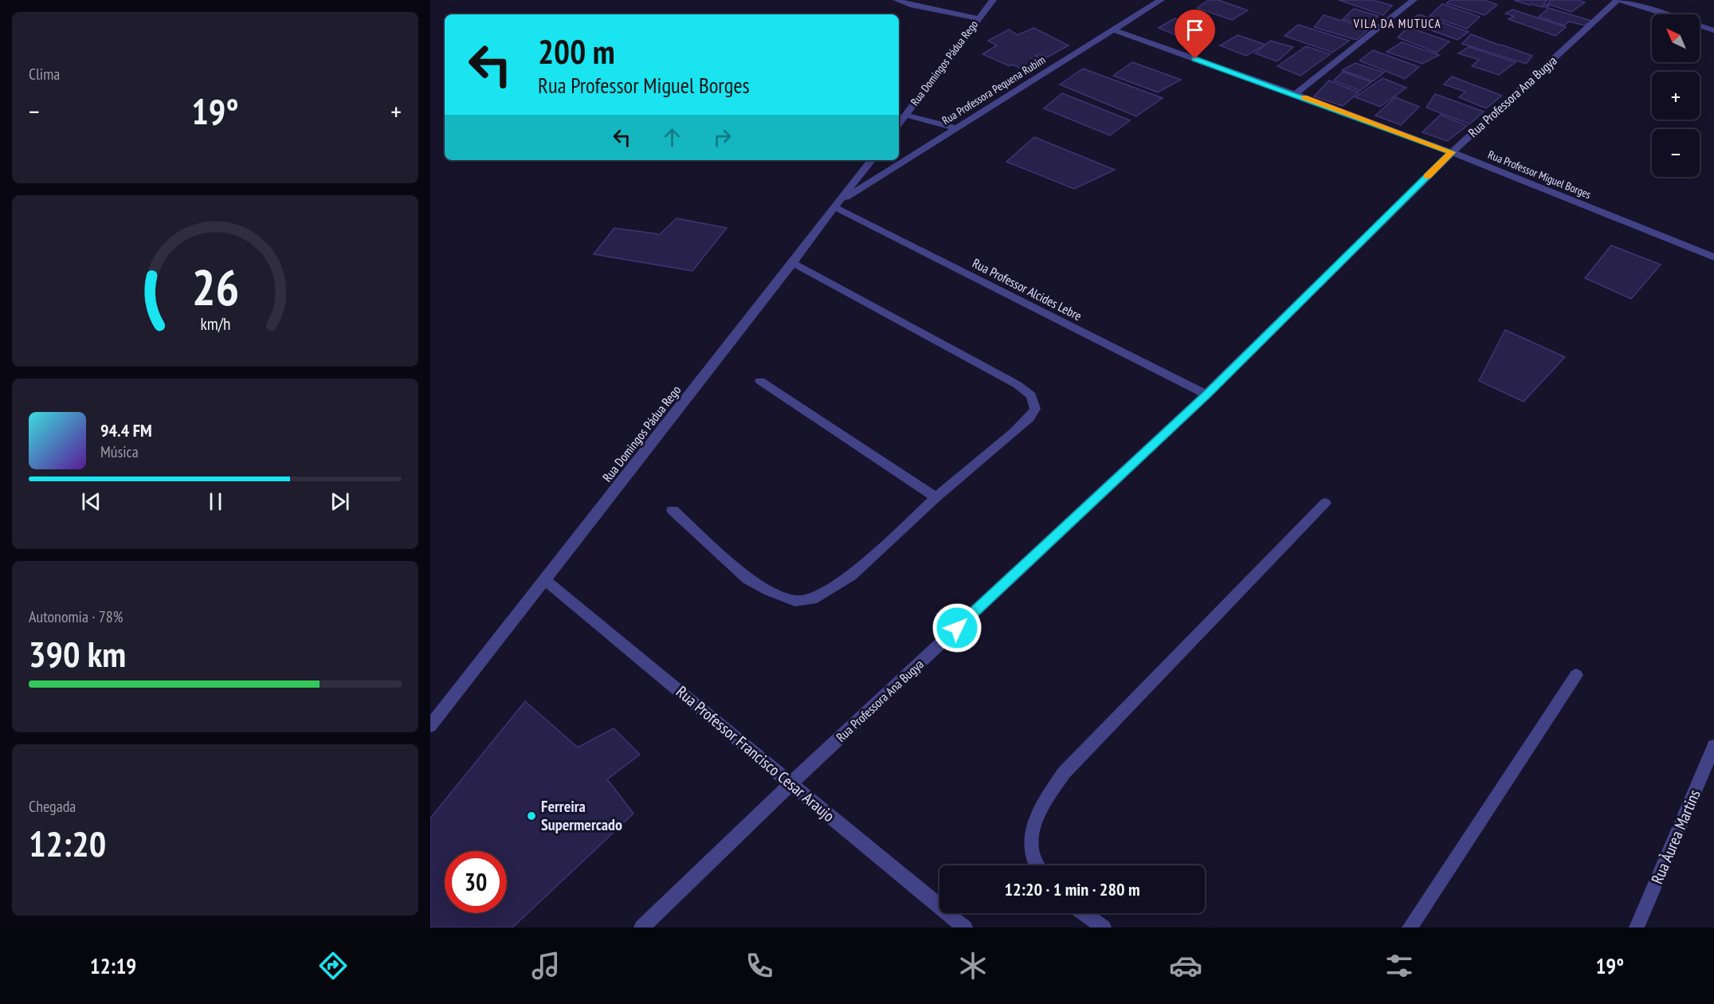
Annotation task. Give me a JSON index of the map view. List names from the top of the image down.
{
  "streets": {
    "street": [
      "Rua Domingos Pádua Rego",
      "Rua Professora Pequena Rubim",
      "Rua Professora Ana Bugya",
      "Rua Professor Miguel Borges",
      "Rua Professor Alcides Lebre",
      "Rua Professor Francisco Cesar Araujo",
      "Rua Àurea Martins"
    ]
  },
  "crossings": [
    ["Rua Domingos Pádua Rego", "Rua Professora Pequena Rubim"],
    ["Rua Domingos Pádua Rego", "Rua Professor Alcides Lebre"],
    ["Rua Domingos Pádua Rego", "Rua Professor Francisco Cesar Araujo"],
    ["Rua Professora Pequena Rubim", "Rua Professor Miguel Borges"],
    ["Rua Professora Pequena Rubim", "Rua Professor Alcides Lebre"],
    ["Rua Professora Ana Bugya", "Rua Professor Miguel Borges"],
    ["Rua Professora Ana Bugya", "Rua Professor Alcides Lebre"],
    ["Rua Professora Ana Bugya", "Rua Professor Francisco Cesar Araujo"]
  ],
  "districts": ["VILA DA MUTUCA"],
  "places": ["Ferreira Supermercado"],
  "north": "top left",
  "page": {
    "tile": [
      "Clima",
      ["Autonomia · 78%", "390 km"],
      ["Chegada", "12:20"]
    ],
    "map_buttons": ["+", "−"],
    "turn": ["200 m", "Rua Professor Miguel Borges"],
    "heat": ["−", "19°", "+"],
    "song": ["94.4 FM", "Música"],
    "limit": "30",
    "trip": "12:20 · 1 min · 280 m",
    "tabs": ["12:19", "19°"],
    "gauge": ["26", "km/h"]
  }
}
